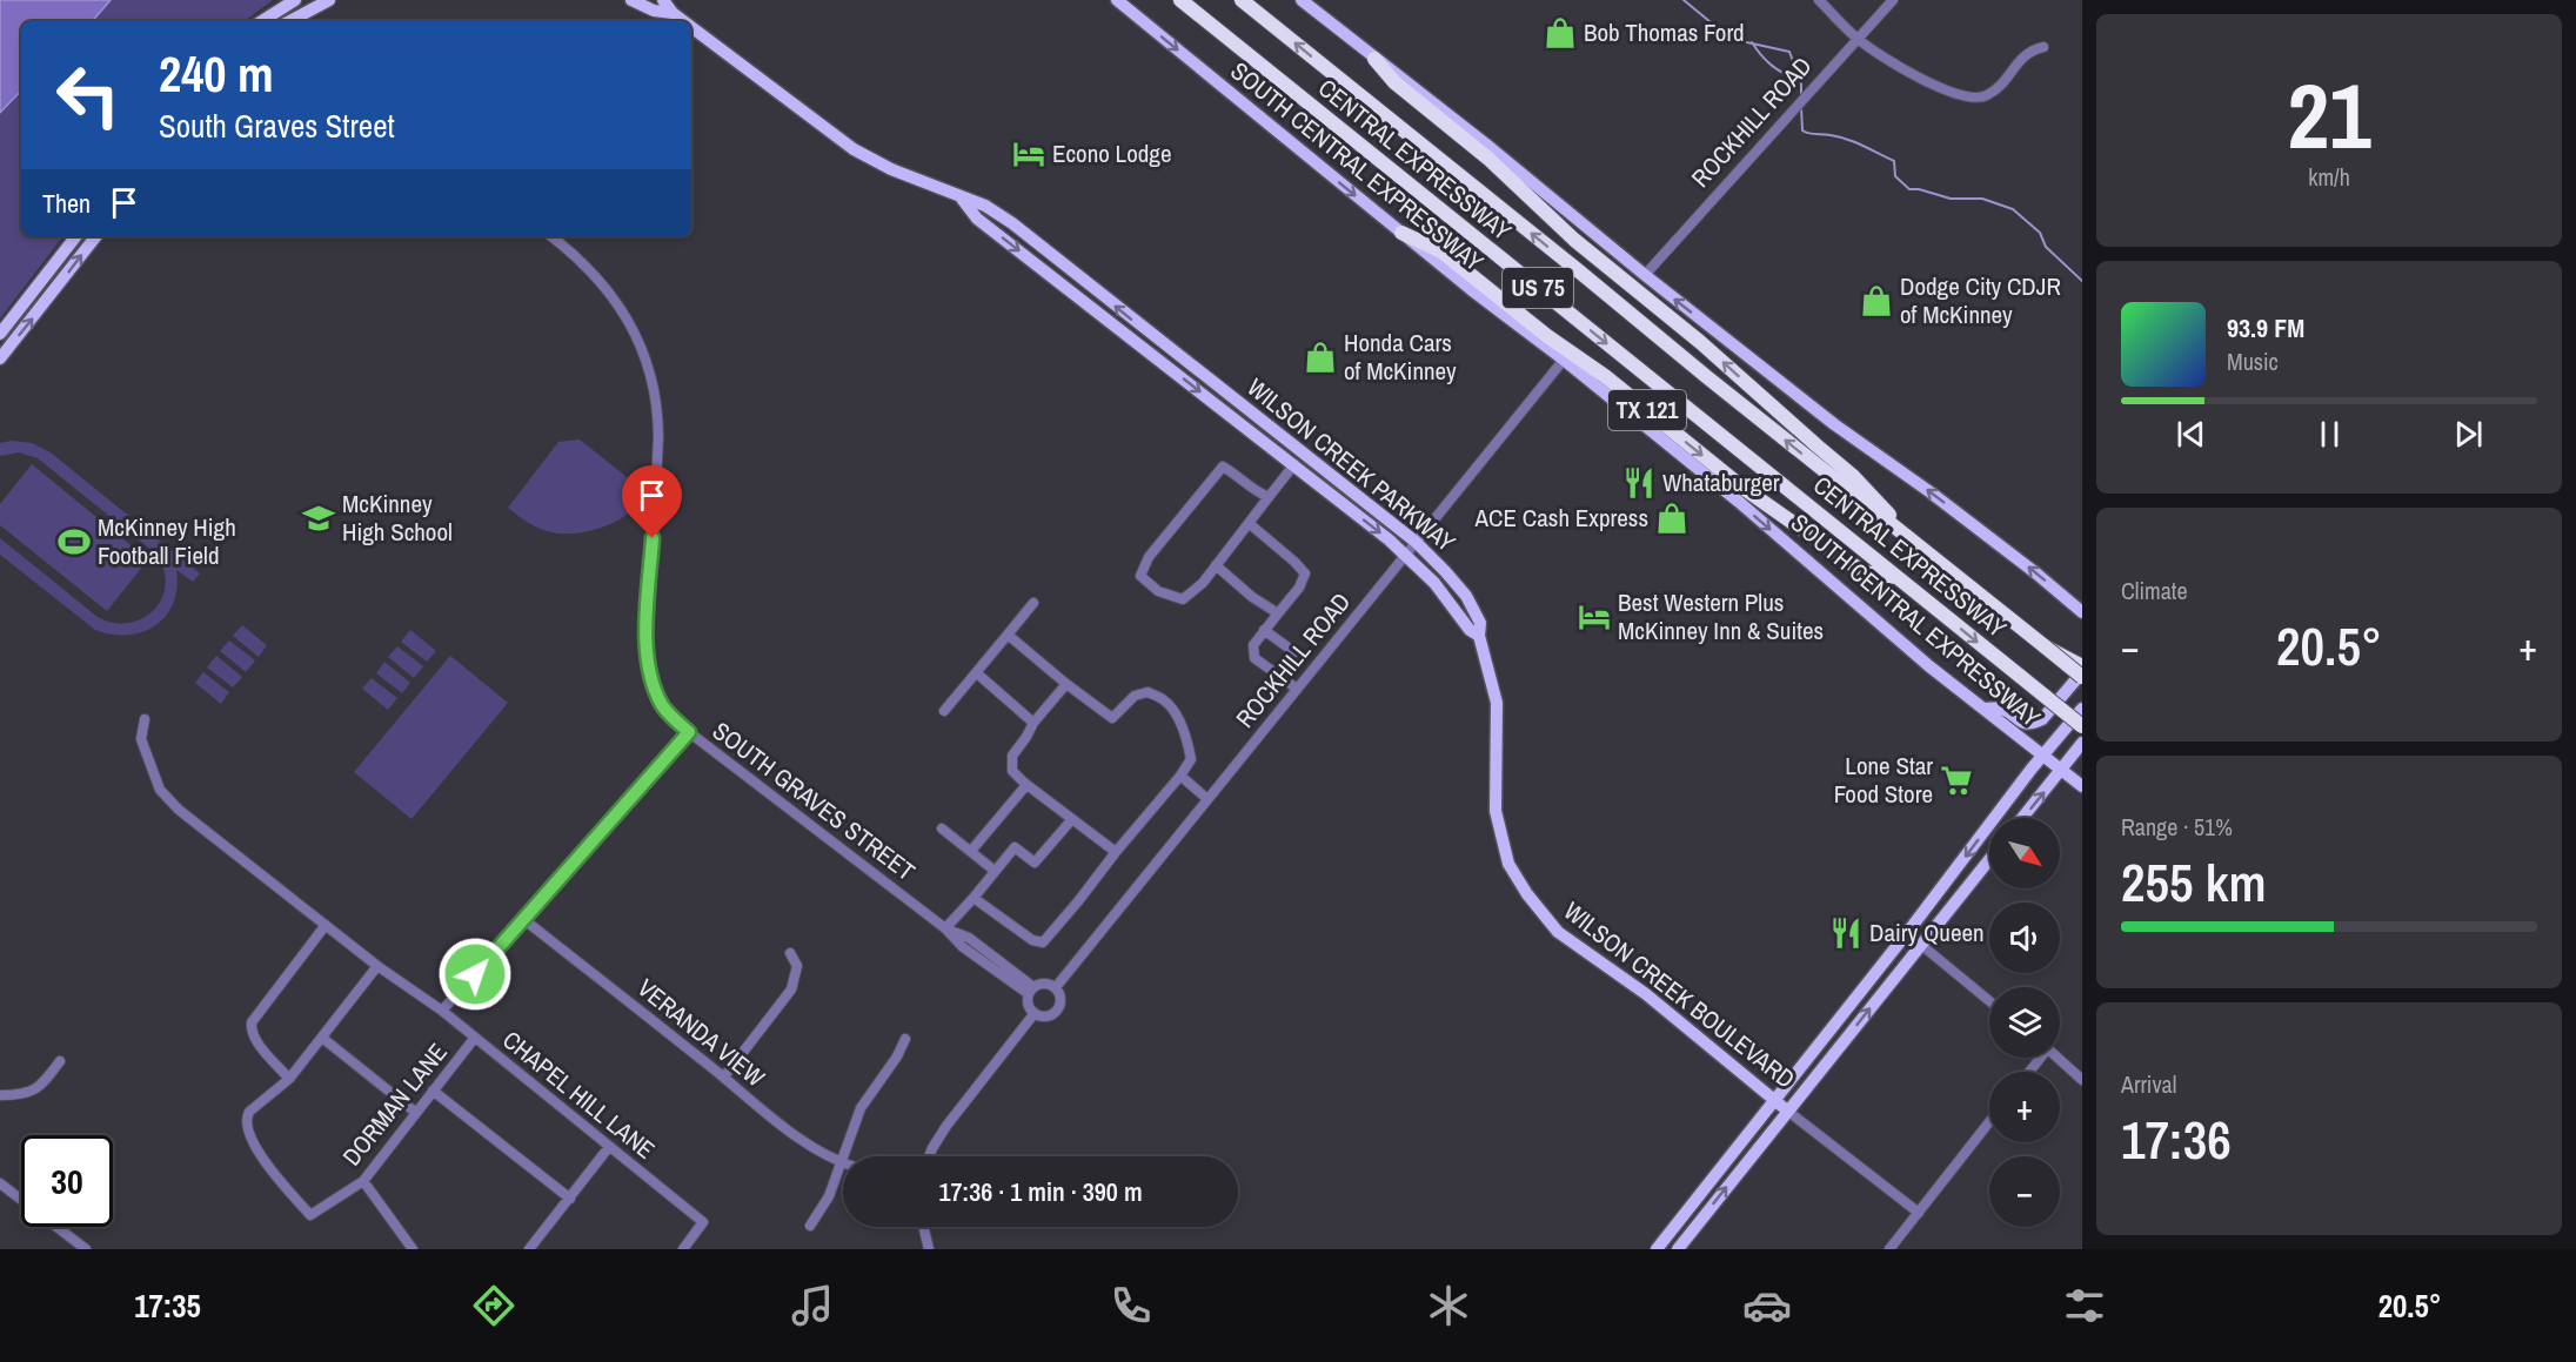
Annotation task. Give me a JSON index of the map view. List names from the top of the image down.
{
  "streets": {
    "highway": ["CENTRAL EXPRESSWAY", "US 75", "TX 121"],
    "main road": ["SOUTH CENTRAL EXPRESSWAY", "WILSON CREEK PARKWAY", "WILSON CREEK BOULEVARD"],
    "street": [
      "ROCKHILL ROAD",
      "SOUTH GRAVES STREET",
      "VERANDA VIEW",
      "CHAPEL HILL LANE",
      "DORMAN LANE"
    ]
  },
  "crossings": [
    ["ROCKHILL ROAD", "SOUTH CENTRAL EXPRESSWAY"],
    ["ROCKHILL ROAD", "WILSON CREEK PARKWAY"],
    ["ROCKHILL ROAD", "SOUTH GRAVES STREET"],
    ["CENTRAL EXPRESSWAY", "TX 121"],
    ["SOUTH CENTRAL EXPRESSWAY", "TX 121"],
    ["WILSON CREEK PARKWAY", "WILSON CREEK BOULEVARD"],
    ["CHAPEL HILL LANE", "DORMAN LANE"]
  ],
  "one_way": ["SOUTH CENTRAL EXPRESSWAY"],
  "places": {
    "shop": [
      "Bob Thomas Ford",
      "Dodge City CDJR of McKinney",
      "Honda Cars of McKinney",
      "ACE Cash Express"
    ],
    "hotel": ["Econo Lodge", "Best Western Plus McKinney Inn & Suites"],
    "restaurant": ["Whataburger", "Dairy Queen"],
    "school or university": ["McKinney High School"],
    "sports": ["McKinney High Football Field"],
    "supermarket": ["Lone Star Food Store"]
  },
  "north": "bottom right",
  "page": {
    "tile": [
      ["21", "km/h"],
      "Climate",
      ["Range · 51%", "255 km"],
      ["Arrival", "17:36"]
    ],
    "turn": ["240 m", "South Graves Street"],
    "then": "Then",
    "song": ["93.9 FM", "Music"],
    "heat": ["−", "20.5°", "+"],
    "map_buttons": ["+", "−"],
    "limit": "30",
    "trip": "17:36 · 1 min · 390 m",
    "tabs": ["17:35", "20.5°"]
  }
}
